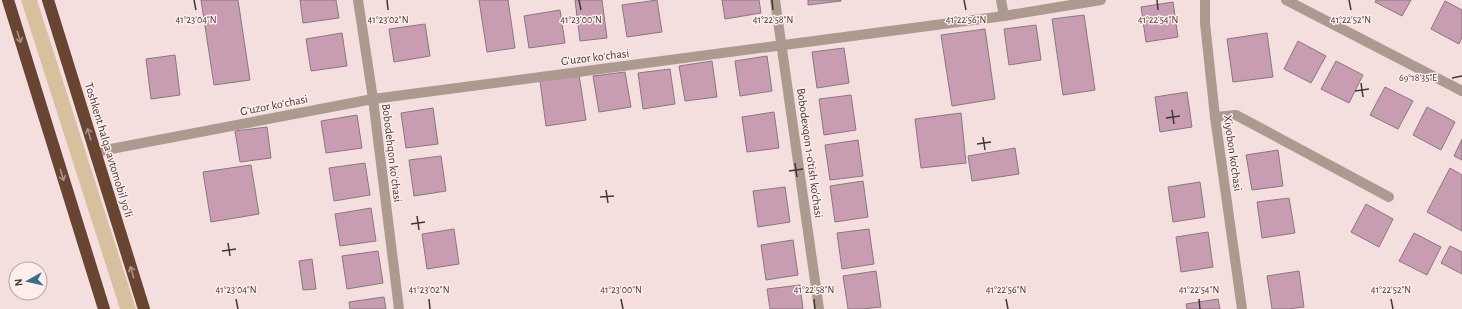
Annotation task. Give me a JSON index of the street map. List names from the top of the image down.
{
  "streets": {
    "highway": ["Toshkent halqa avtomobil yo'li"],
    "street": [
      "Gʻuzor koʻchasi",
      "Bobodehqon koʻchasi",
      "Bobodexqon 1-o'tish ko'chasi",
      "Xiyobon ko'chasi"
    ]
  },
  "crossings": [
    ["Gʻuzor koʻchasi", "Toshkent halqa avtomobil yo'li"],
    ["Gʻuzor koʻchasi", "Bobodehqon koʻchasi"],
    ["Gʻuzor koʻchasi", "Bobodexqon 1-o'tish ko'chasi"]
  ],
  "north": "left",
  "coordinates": [
    "41°23'04\"N",
    "41°23'02\"N",
    "41°23'00\"N",
    "41°22'58\"N",
    "41°22'56\"N",
    "41°22'54\"N",
    "41°22'52\"N",
    "69°18'35\"E"
  ]
}
